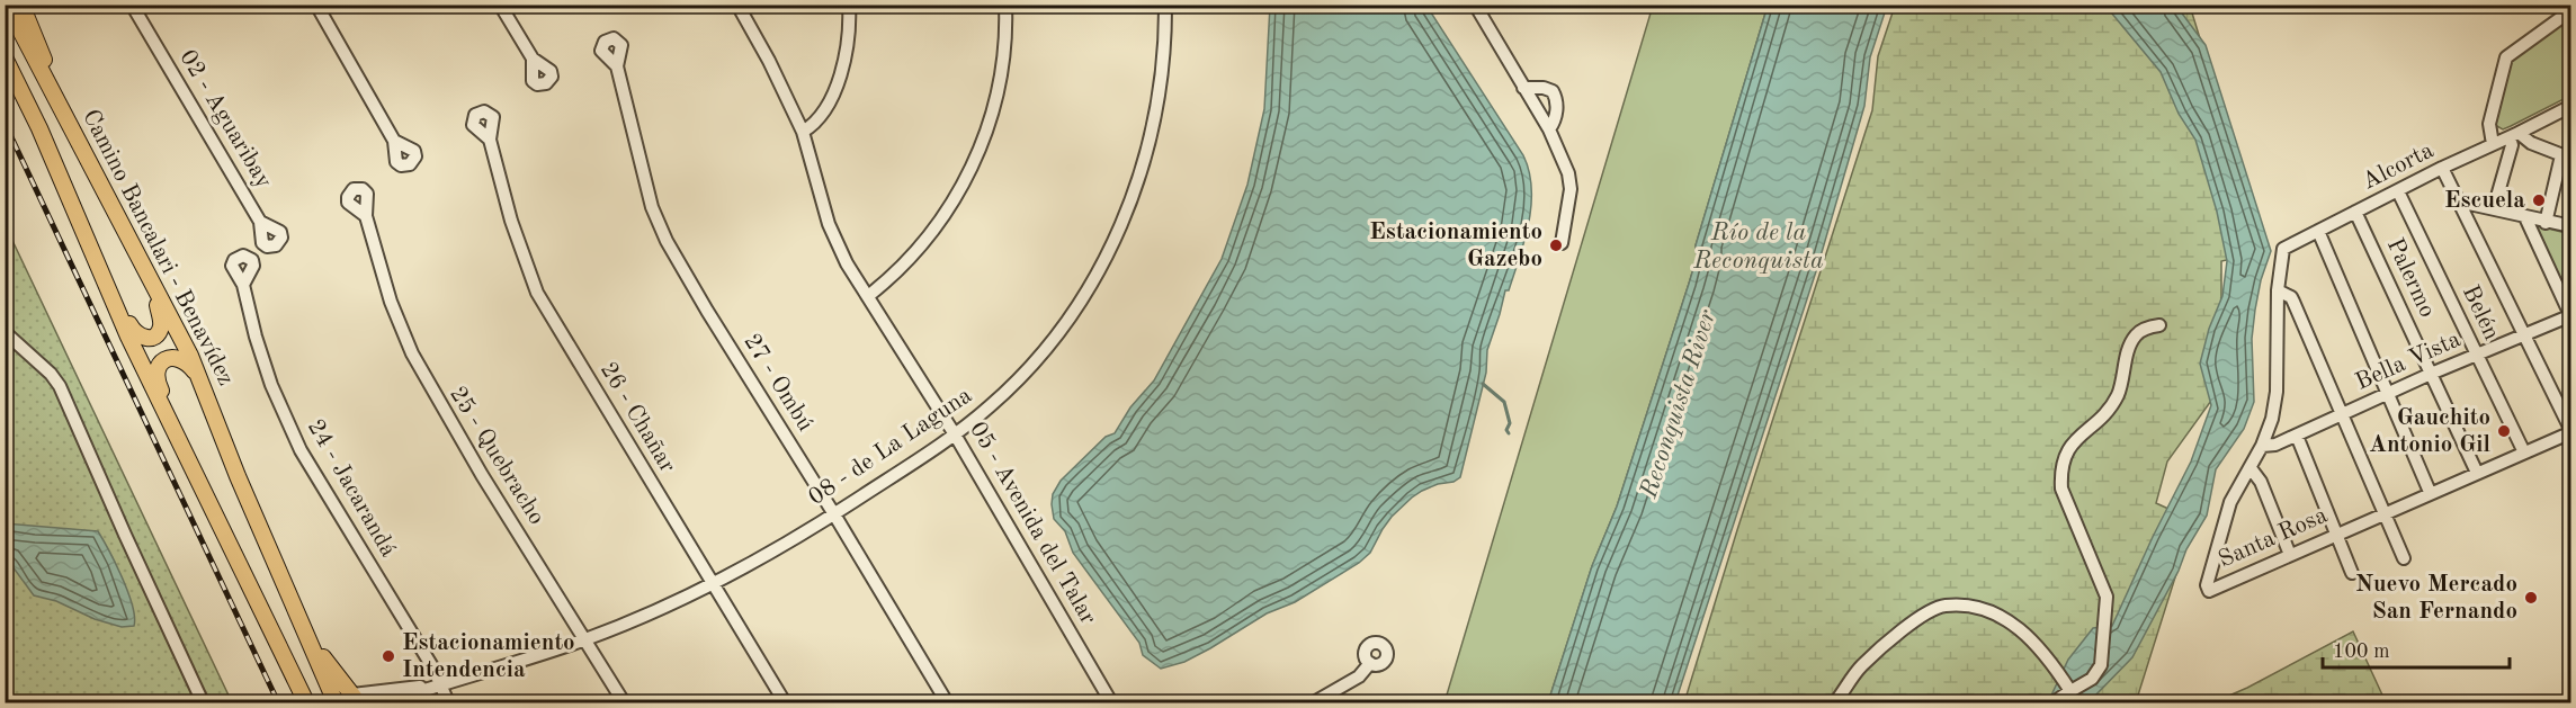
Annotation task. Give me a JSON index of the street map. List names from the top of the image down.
{
  "streets": {
    "main road": ["Camino Bancalari - Benavídez"],
    "street": [
      "02 - Aguaribay",
      "Alcorta",
      "Palermo",
      "Belén",
      "Bella Vista",
      "27 - Ombú",
      "26 - Chañar",
      "08 - de La Laguna",
      "25 - Quebracho",
      "24 - Jacarandá",
      "05 - Avenida del Talar",
      "Santa Rosa"
    ]
  },
  "crossings": [
    ["Alcorta", "Palermo"],
    ["Alcorta", "Belén"],
    ["Alcorta", "Santa Rosa"],
    ["Palermo", "Bella Vista"],
    ["Palermo", "Santa Rosa"],
    ["Belén", "Bella Vista"],
    ["Belén", "Santa Rosa"],
    ["Bella Vista", "Santa Rosa"],
    ["27 - Ombú", "08 - de La Laguna"],
    ["26 - Chañar", "08 - de La Laguna"],
    ["08 - de La Laguna", "25 - Quebracho"],
    ["08 - de La Laguna", "24 - Jacarandá"],
    ["08 - de La Laguna", "05 - Avenida del Talar"]
  ],
  "water": ["Río de la Reconquista", "Reconquista River"],
  "places": [
    "Escuela",
    "Estacionamiento Gazebo",
    "Gauchito Antonio Gil",
    "Nuevo Mercado San Fernando",
    "Estacionamiento Intendencia"
  ],
  "scale_bar": "100 m"
}
